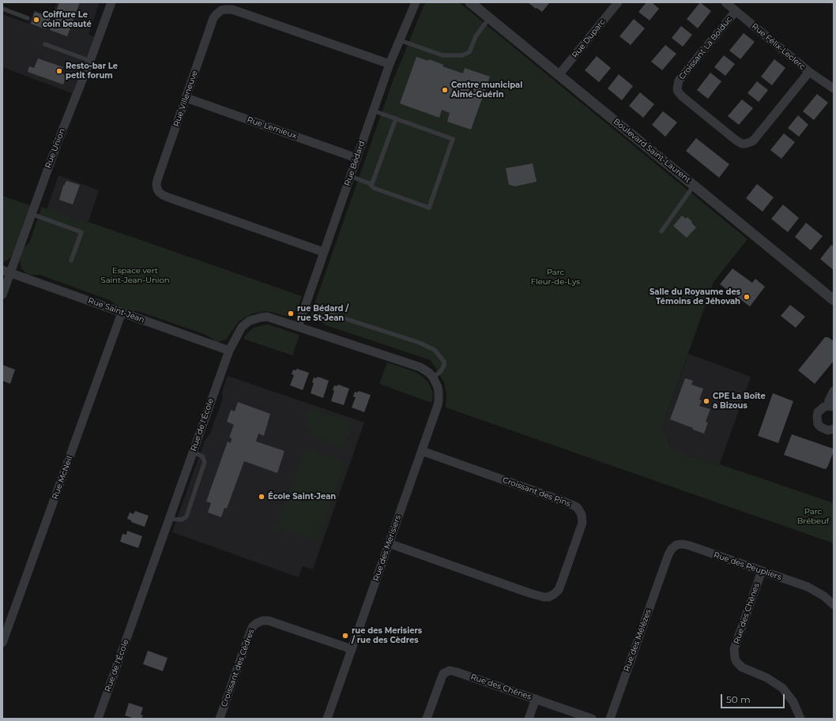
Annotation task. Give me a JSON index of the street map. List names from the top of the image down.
{
  "streets": {
    "street": [
      "Rue Duparc",
      "Rue Félix-Leclerc",
      "Croissant La Bolduc",
      "Rue Villeneuve",
      "Rue Lemieux",
      "Rue Union",
      "Boulevard Saint-Laurent",
      "Rue Bédard",
      "Rue Saint-Jean",
      "Rue de l'École",
      "Rue McNeil",
      "Croissant des Pins",
      "Rue des Merisiers",
      "Rue des Peupliers",
      "Rue des Chênes",
      "Rue des Mélèzes",
      "Croissant des Cèdres"
    ]
  },
  "crossings": [
    ["Rue Duparc", "Boulevard Saint-Laurent"],
    ["Rue Félix-Leclerc", "Croissant La Bolduc"],
    ["Rue Villeneuve", "Rue Lemieux"],
    ["Rue Villeneuve", "Rue Bédard"],
    ["Rue Lemieux", "Rue Bédard"],
    ["Rue Union", "Rue Saint-Jean"],
    ["Rue Bédard", "Rue de l'École"],
    ["Rue Saint-Jean", "Rue de l'École"],
    ["Rue Saint-Jean", "Rue McNeil"],
    ["Rue de l'École", "Rue des Merisiers"],
    ["Croissant des Pins", "Rue des Merisiers"],
    ["Rue des Merisiers", "Croissant des Cèdres"],
    ["Rue des Peupliers", "Rue des Chênes"],
    ["Rue des Peupliers", "Rue des Mélèzes"]
  ],
  "parks": ["Espace vert Saint-Jean-Union", "Parc Fleur-de-Lys", "Parc Brébeuf"],
  "places": [
    "Coiffure Le coin beauté",
    "Resto-bar Le petit forum",
    "Centre municipal Aimé-Guérin",
    "Salle du Royaume des Témoins de Jéhovah",
    "rue Bédard / rue St-Jean",
    "CPE La Boîte a Bizous",
    "École Saint-Jean",
    "rue des Merisiers / rue des Cèdres"
  ],
  "scale_bar": "50 m"
}
